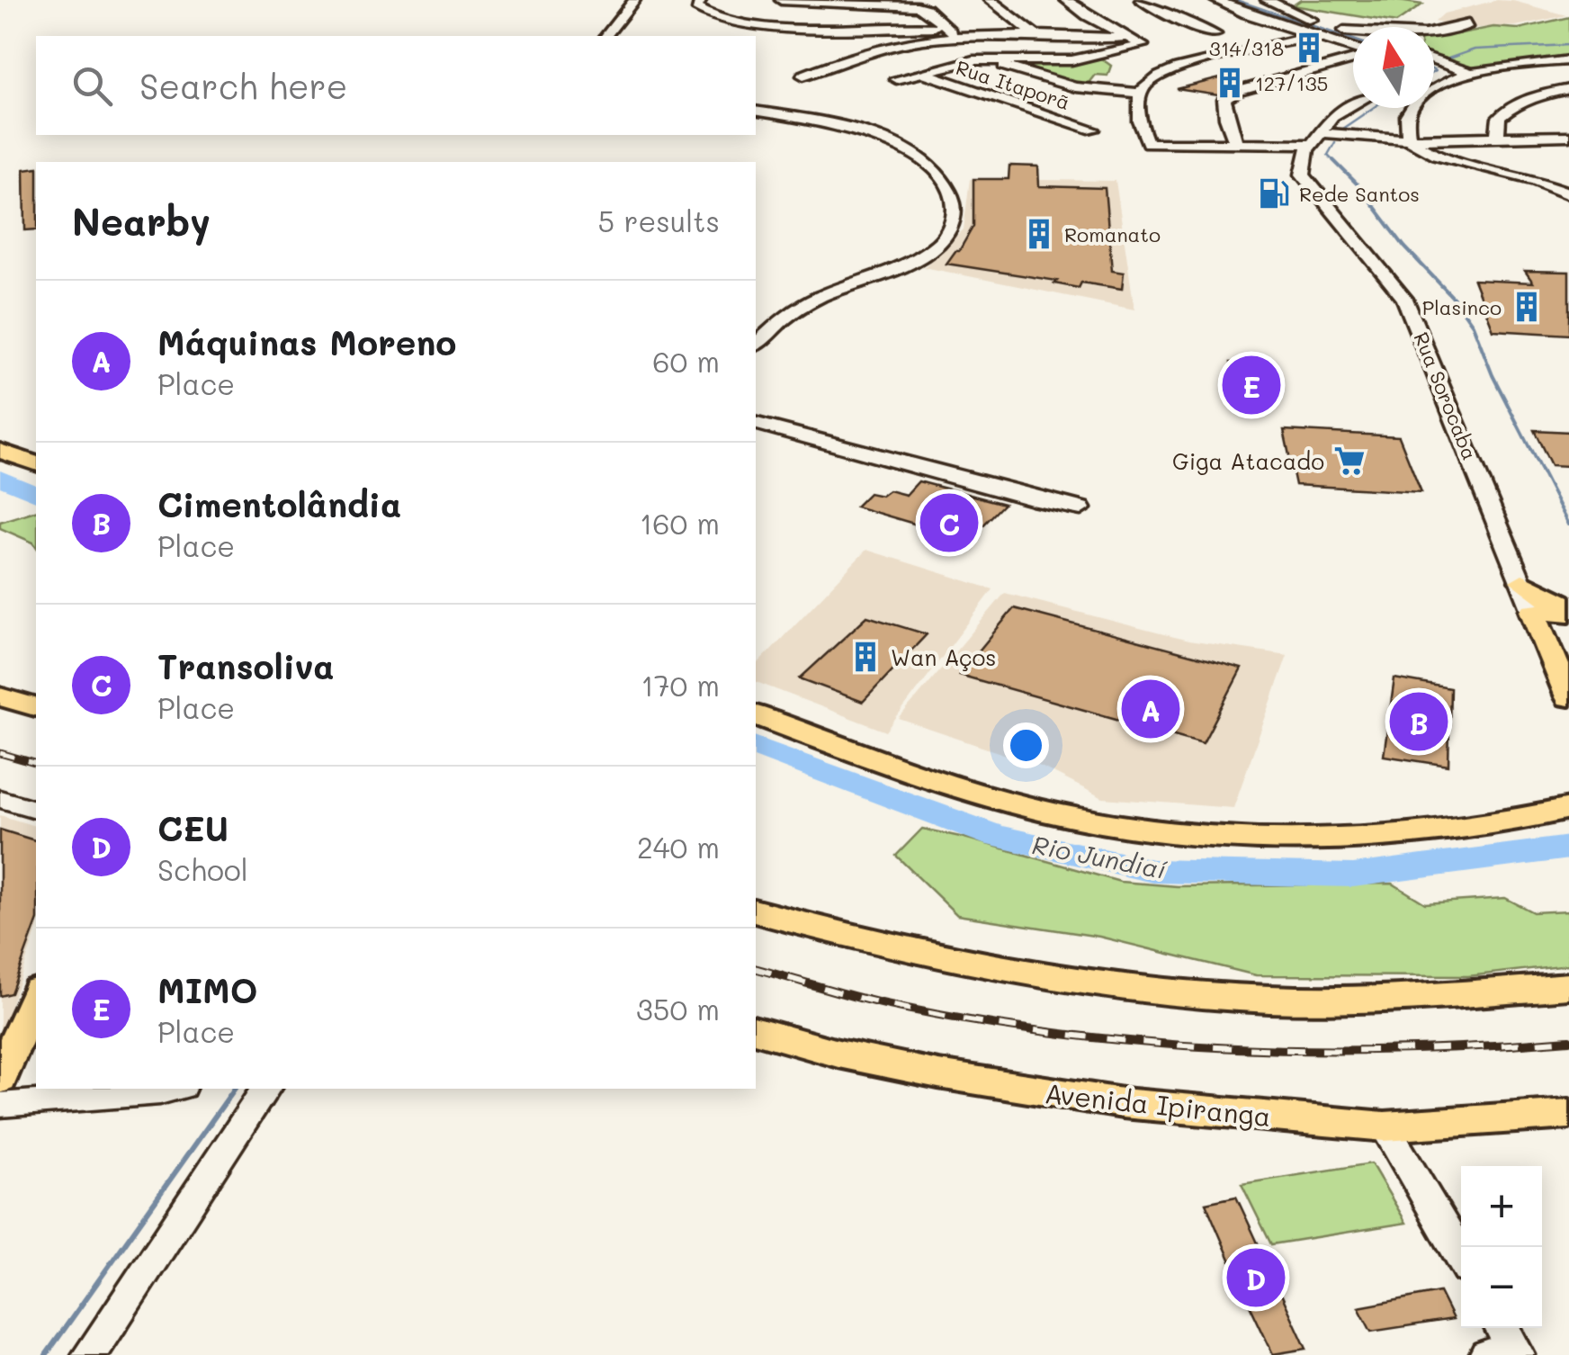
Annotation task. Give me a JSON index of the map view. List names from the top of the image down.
{
  "streets": {
    "main road": ["Rua Sorocaba", "Avenida Ipiranga"],
    "street": ["Rua Itaporã"]
  },
  "water": ["Rio Jundiaí"],
  "places": {
    "building": [
      "314/318",
      "127/135",
      "Romanato",
      "Plasinco",
      "Wan Aços"
    ],
    "fuel station": ["Rede Santos"],
    "supermarket": ["Giga Atacado"]
  },
  "north": "top",
  "page": {
    "search": "Search here",
    "heading": ["Nearby", "5 results"],
    "list": [
      {
        "mark": "A",
        "name": "Máquinas Moreno",
        "note": "Place",
        "value": "60 m"
      },
      {
        "mark": "B",
        "name": "Cimentolândia",
        "note": "Place",
        "value": "160 m"
      },
      {
        "mark": "C",
        "name": "Transoliva",
        "note": "Place",
        "value": "170 m"
      },
      {
        "mark": "D",
        "name": "CEU",
        "note": "School",
        "value": "240 m"
      },
      {
        "mark": "E",
        "name": "MIMO",
        "note": "Place",
        "value": "350 m"
      }
    ],
    "pins": [
      "E",
      "C",
      "A",
      "B",
      "D"
    ],
    "map_buttons": ["+", "−"]
  }
}
